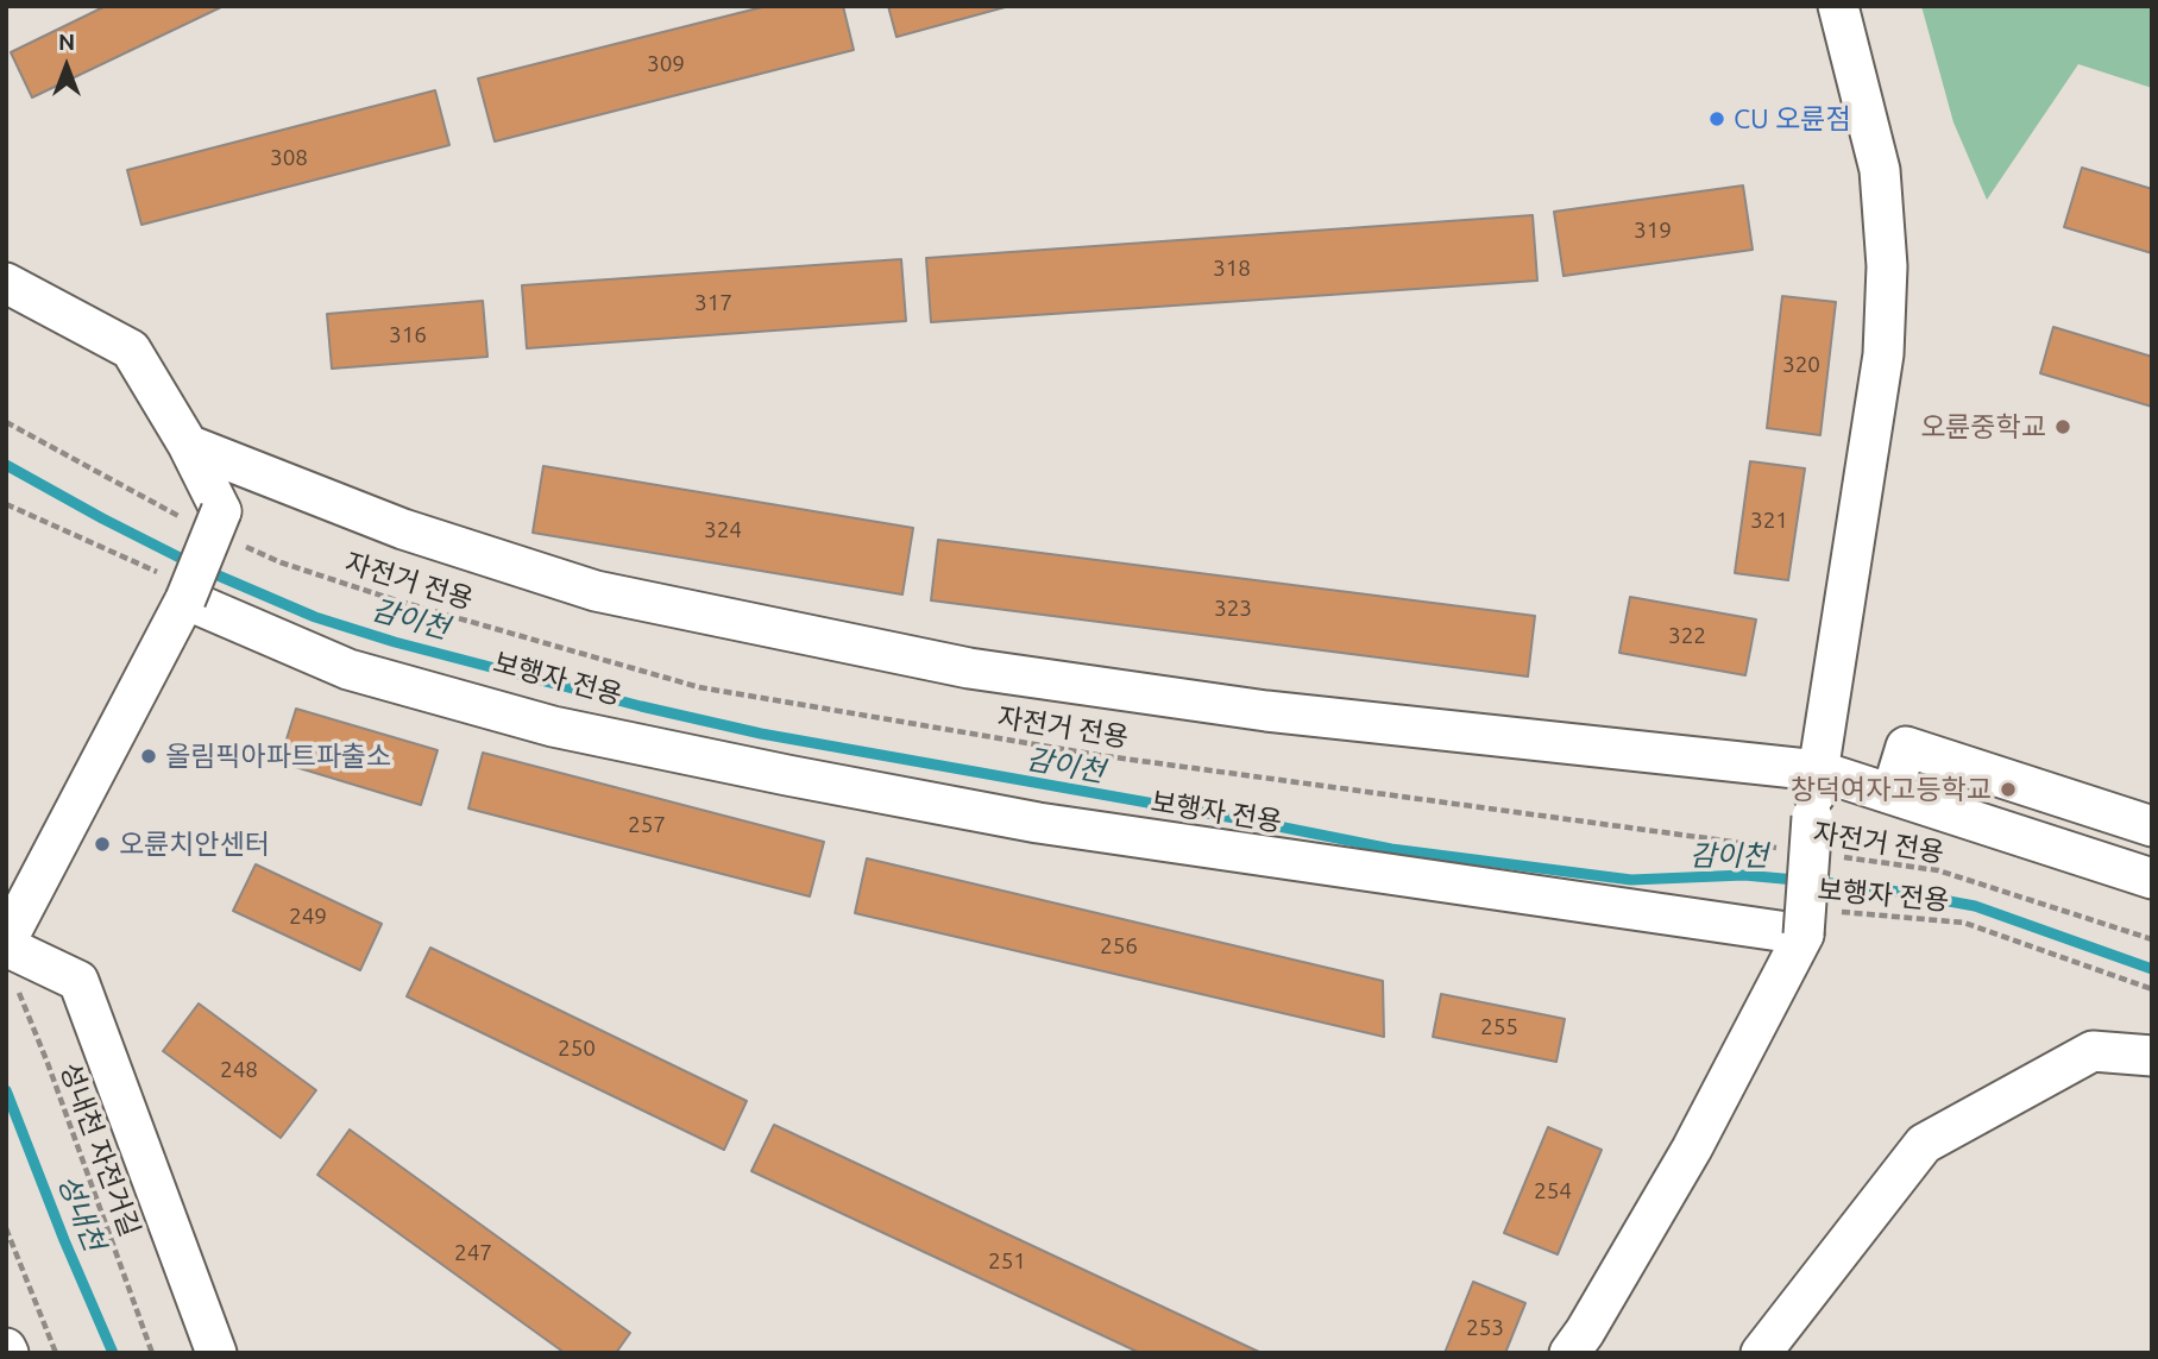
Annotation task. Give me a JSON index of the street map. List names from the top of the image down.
{
  "streets": {
    "path": ["자전거 전용", "보행자 전용", "성내천 자전거길"]
  },
  "water": ["감이천", "성내천"],
  "places": [
    "CU 오륜점",
    "오륜중학교",
    "올림픽아파트파출소",
    "창덕여자고등학교",
    "오륜치안센터"
  ],
  "house_numbers": [
    "309",
    "308",
    "319",
    "318",
    "317",
    "316",
    "320",
    "321",
    "324",
    "323",
    "322",
    "257",
    "249",
    "256",
    "255",
    "250",
    "248",
    "254",
    "247",
    "251",
    "253"
  ],
  "north": "top"
}
